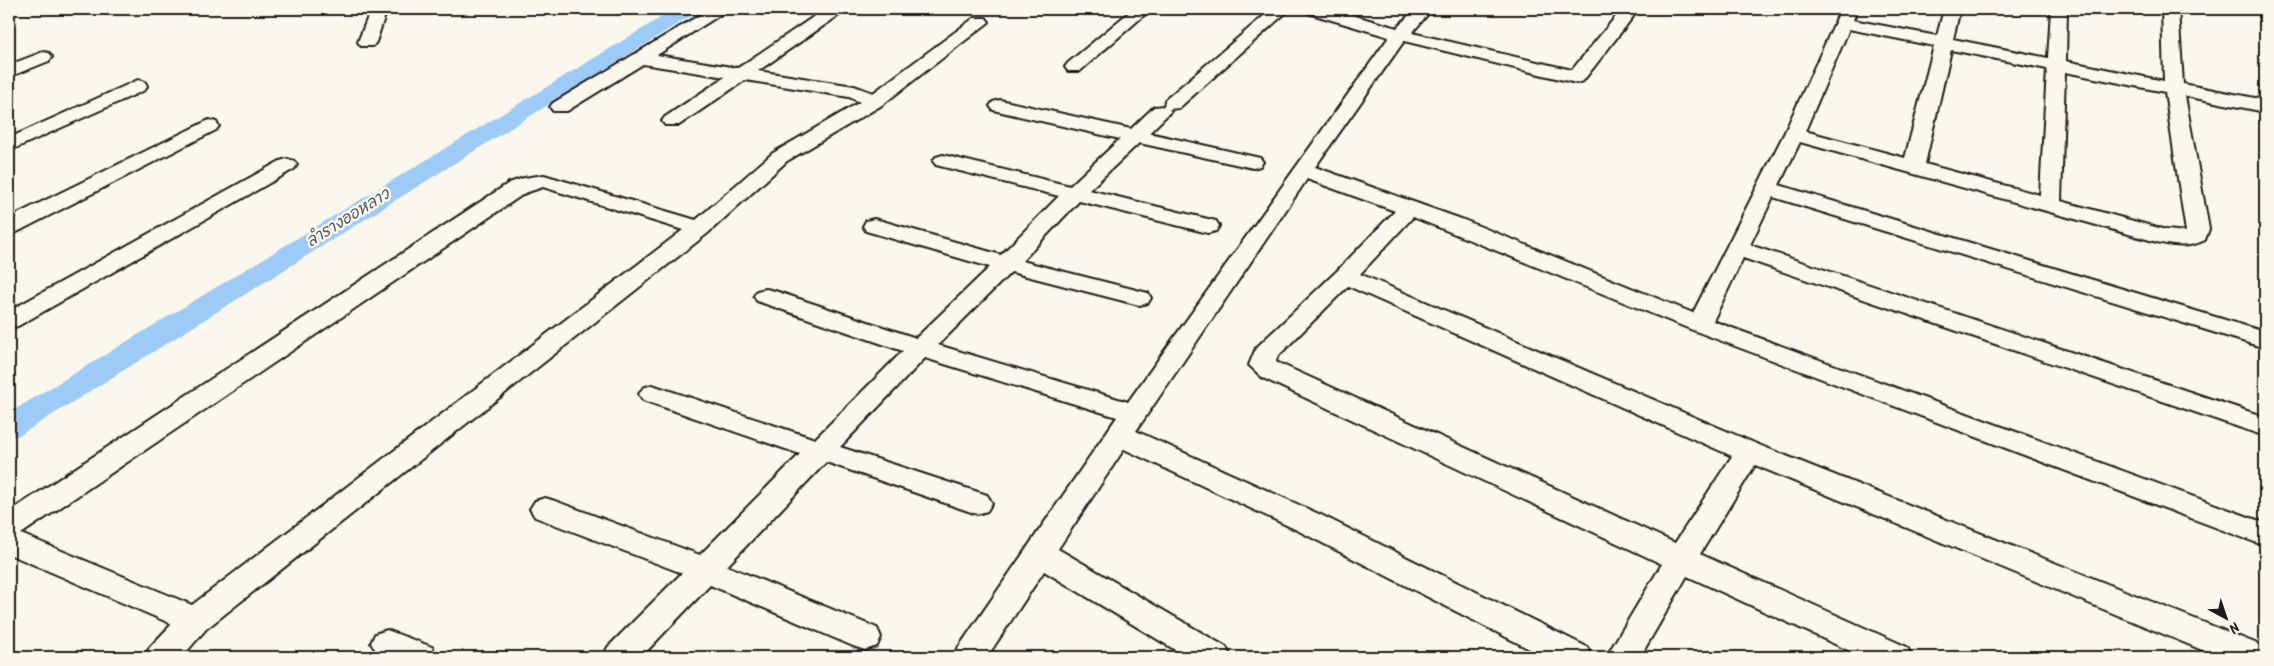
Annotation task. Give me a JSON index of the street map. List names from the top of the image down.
{
  "water": ["ลำรางออหลาว"],
  "north": "bottom right"
}
